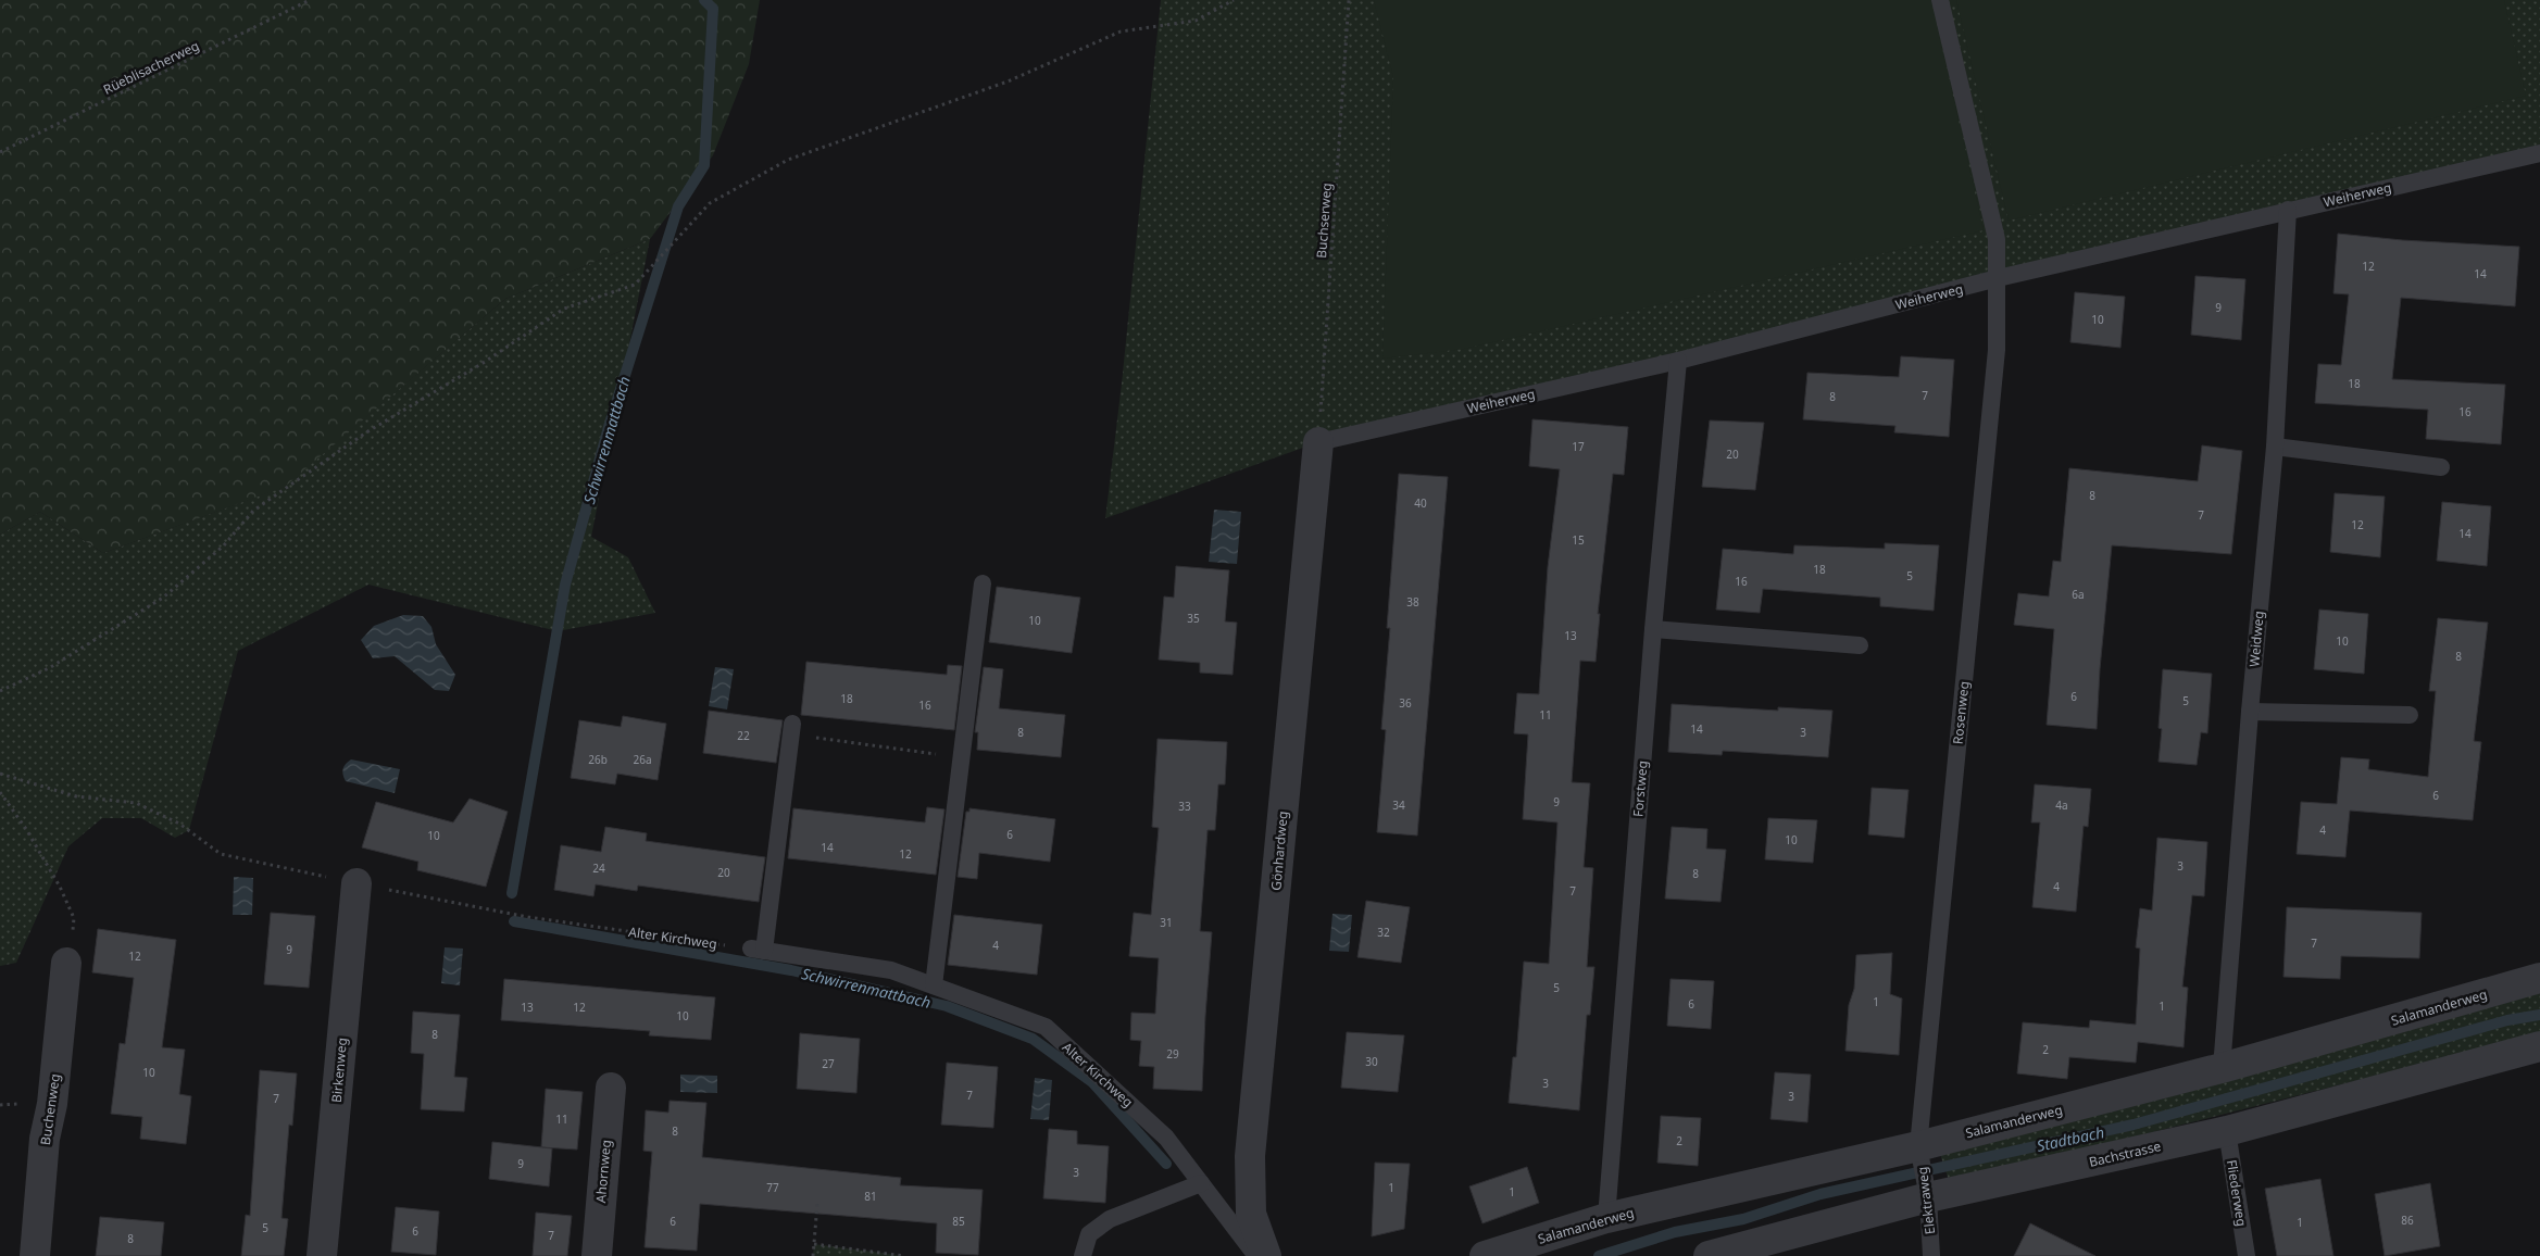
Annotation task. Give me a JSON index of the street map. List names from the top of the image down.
{
  "streets": {
    "street": [
      "Gönhardweg",
      "Salamanderweg",
      "Birkenweg",
      "Buchenweg",
      "Bachstrasse",
      "Ahornweg"
    ],
    "lane": [
      "Weiherweg",
      "Weidweg",
      "Rosenweg",
      "Forstweg",
      "Alter Kirchweg",
      "Fliederweg",
      "Elektraweg"
    ],
    "path": ["Rüeblisacherweg", "Buchserweg"]
  },
  "crossings": [
    ["Weiherweg", "Buchserweg"],
    ["Weiherweg", "Weidweg"],
    ["Weiherweg", "Rosenweg"],
    ["Weiherweg", "Forstweg"],
    ["Weiherweg", "Gönhardweg"],
    ["Buchserweg", "Gönhardweg"],
    ["Weidweg", "Salamanderweg"],
    ["Rosenweg", "Salamanderweg"],
    ["Rosenweg", "Elektraweg"],
    ["Forstweg", "Salamanderweg"],
    ["Alter Kirchweg", "Birkenweg"],
    ["Salamanderweg", "Elektraweg"],
    ["Bachstrasse", "Fliederweg"],
    ["Bachstrasse", "Elektraweg"]
  ],
  "water": ["Schwirrenmattbach", "Stadtbach"],
  "house_numbers": [
    "12",
    "14",
    "9",
    "10",
    "18",
    "7",
    "8",
    "16",
    "17",
    "20",
    "8",
    "40",
    "7",
    "12",
    "14",
    "15",
    "18",
    "5",
    "16",
    "6a",
    "38",
    "35",
    "10",
    "13",
    "10",
    "8",
    "6",
    "18",
    "5",
    "36",
    "16",
    "11",
    "14",
    "8",
    "3",
    "22",
    "26b",
    "26a",
    "6",
    "9",
    "34",
    "4a",
    "33",
    "4",
    "6",
    "10",
    "10",
    "14",
    "12",
    "3",
    "24",
    "20",
    "8",
    "4",
    "7",
    "31",
    "32",
    "7",
    "4",
    "9",
    "12",
    "5",
    "1",
    "6",
    "1",
    "13",
    "12",
    "10",
    "8",
    "2",
    "29",
    "30",
    "27",
    "10",
    "3",
    "7",
    "3",
    "7",
    "11",
    "8",
    "2",
    "9",
    "3",
    "77",
    "1",
    "1",
    "81",
    "86",
    "6",
    "85",
    "1",
    "5",
    "6",
    "7",
    "8"
  ]
}
